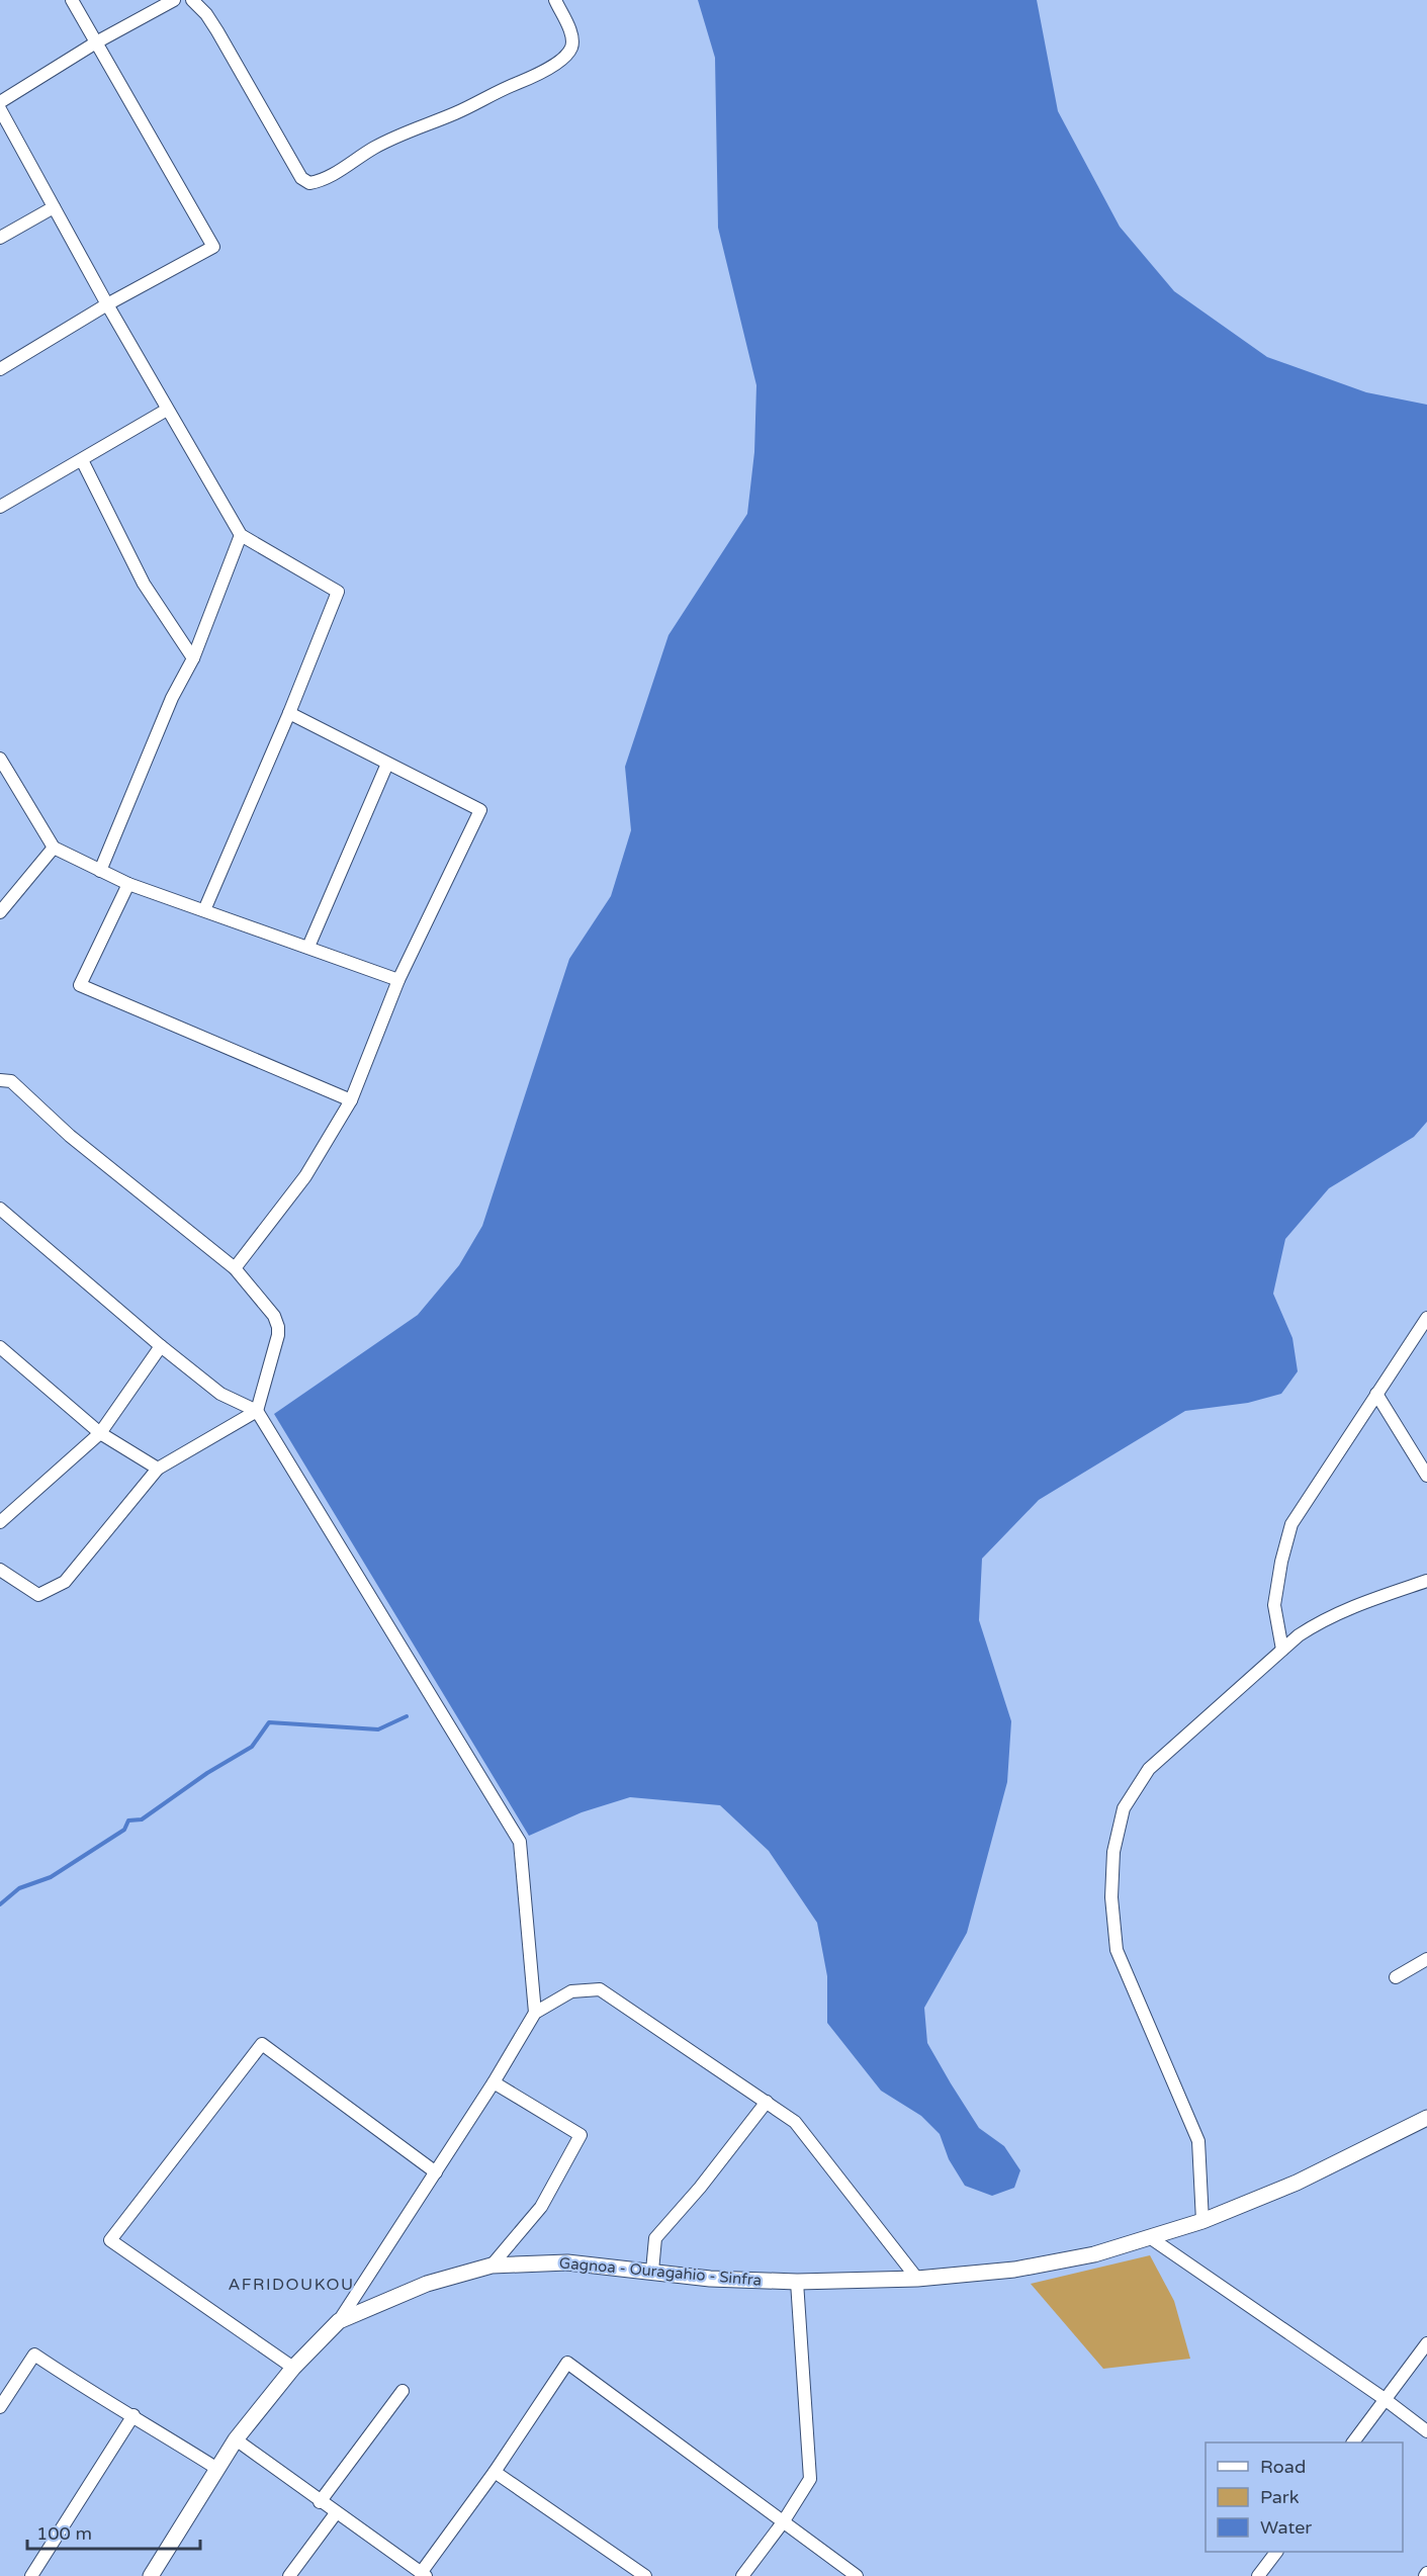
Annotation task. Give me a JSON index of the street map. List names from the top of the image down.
{
  "streets": {
    "main road": ["Gagnoa - Ouragahio - Sinfra"]
  },
  "districts": ["AFRIDOUKOU"],
  "legend": ["Road", "Park", "Water"],
  "scale_bar": "100 m"
}
